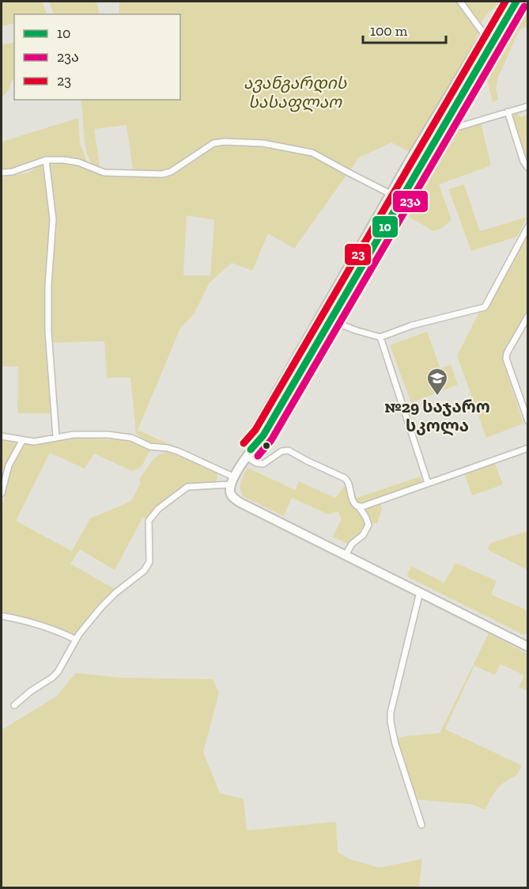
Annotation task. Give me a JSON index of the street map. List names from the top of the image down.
{
  "parks": ["ავანგარდის სასაფლაო"],
  "places": {
    "school or university": ["№29 საჯარო სკოლა"]
  },
  "lines": ["transit line 10", "transit line 23", "transit line 23ა"],
  "legend": ["10", "23ა", "23"],
  "scale_bar": "100 m"
}
